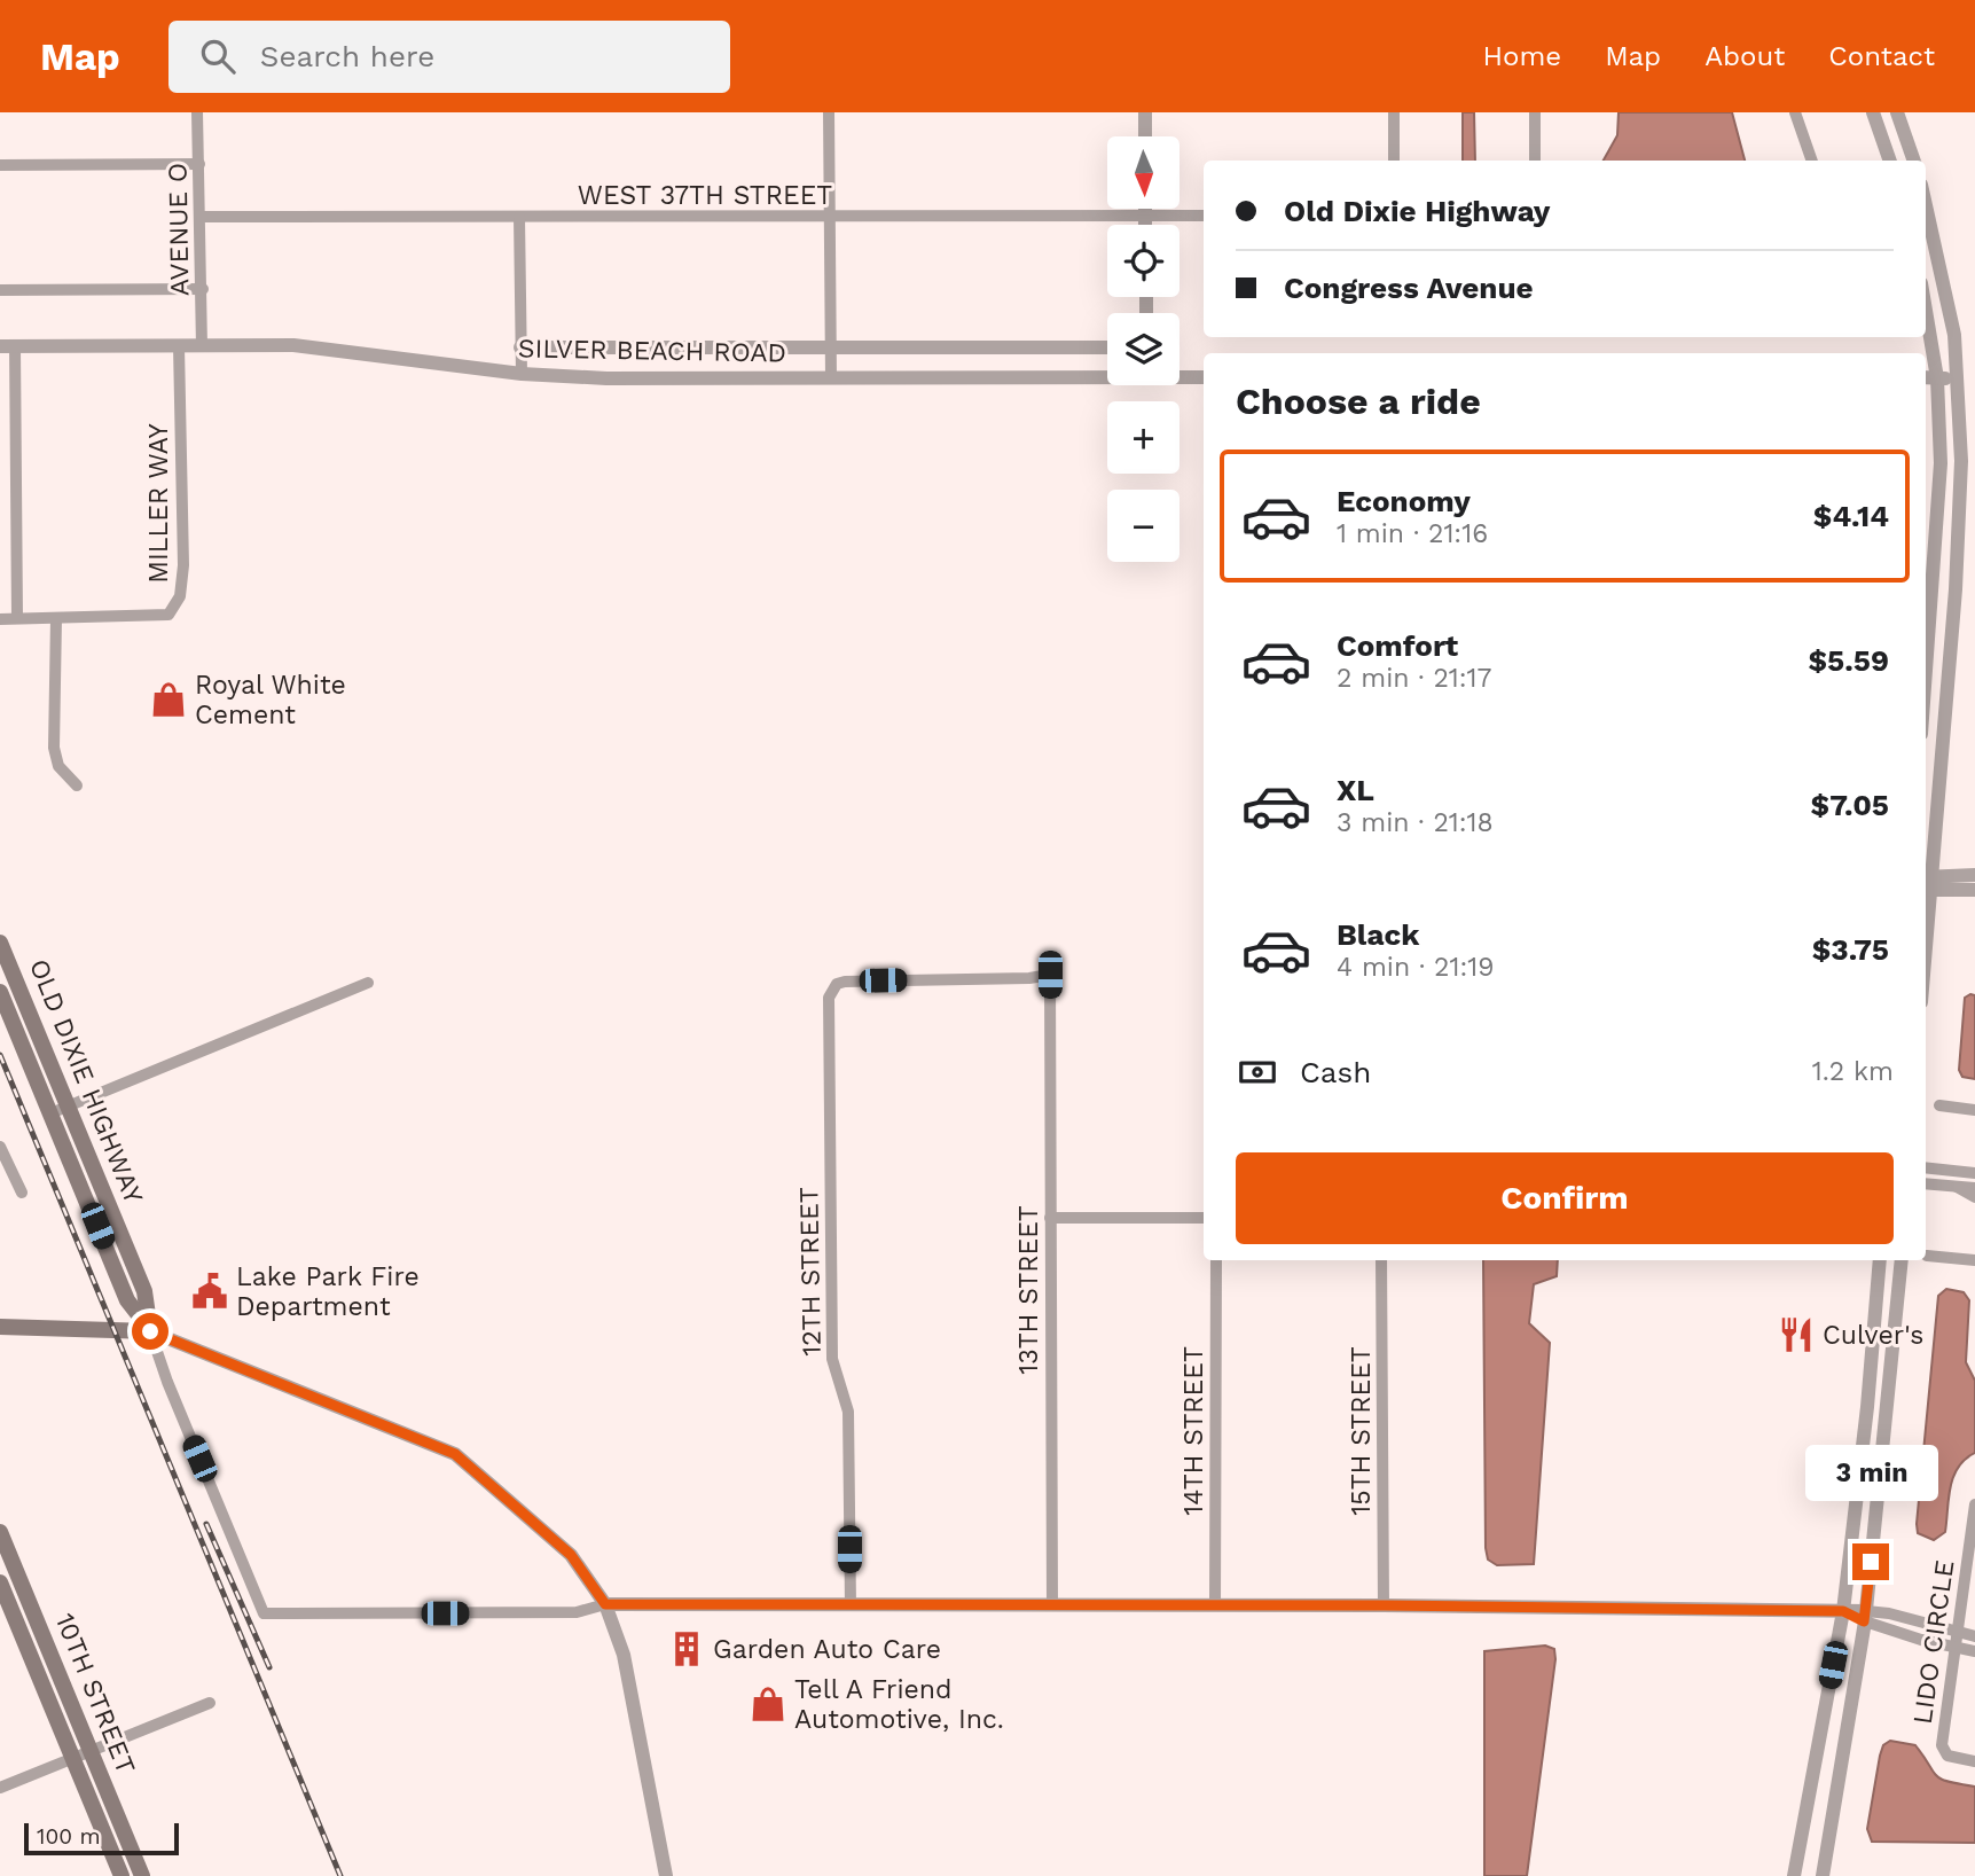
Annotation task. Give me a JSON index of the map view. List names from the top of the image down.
{
  "streets": {
    "main road": ["OLD DIXIE HIGHWAY", "10TH STREET"],
    "street": [
      "WEST 37TH STREET",
      "AVENUE O",
      "SILVER BEACH ROAD",
      "MILLER WAY",
      "12TH STREET",
      "13TH STREET",
      "14TH STREET",
      "15TH STREET",
      "LIDO CIRCLE"
    ]
  },
  "crossings": [
    ["WEST 37TH STREET", "AVENUE O"],
    ["AVENUE O", "SILVER BEACH ROAD"],
    ["SILVER BEACH ROAD", "MILLER WAY"],
    ["12TH STREET", "13TH STREET"]
  ],
  "places": {
    "shop": ["Royal White Cement", "Tell A Friend Automotive, Inc."],
    "public building": ["Lake Park Fire Department"],
    "restaurant": ["Culver's"],
    "building": ["Garden Auto Care"]
  },
  "scale_bar": "100 m",
  "north": "bottom",
  "page": {
    "header": "Map",
    "search": "Search here",
    "nav": [
      "Home",
      "Map",
      "About",
      "Contact"
    ],
    "map_buttons": ["+", "−"],
    "banner": ["Old Dixie Highway", "Congress Avenue"],
    "heading": "Choose a ride",
    "list": [
      {
        "name": "Economy",
        "note": "1 min · 21:16",
        "value": "$4.14"
      },
      {
        "name": "Comfort",
        "note": "2 min · 21:17",
        "value": "$5.59"
      },
      {
        "name": "XL",
        "note": "3 min · 21:18",
        "value": "$7.05"
      },
      {
        "name": "Black",
        "note": "4 min · 21:19",
        "value": "$3.75"
      }
    ],
    "pay": ["Cash", "1.2 km"],
    "buttons": "Confirm",
    "bubble": "3 min",
    "scale": "100 m"
  }
}
